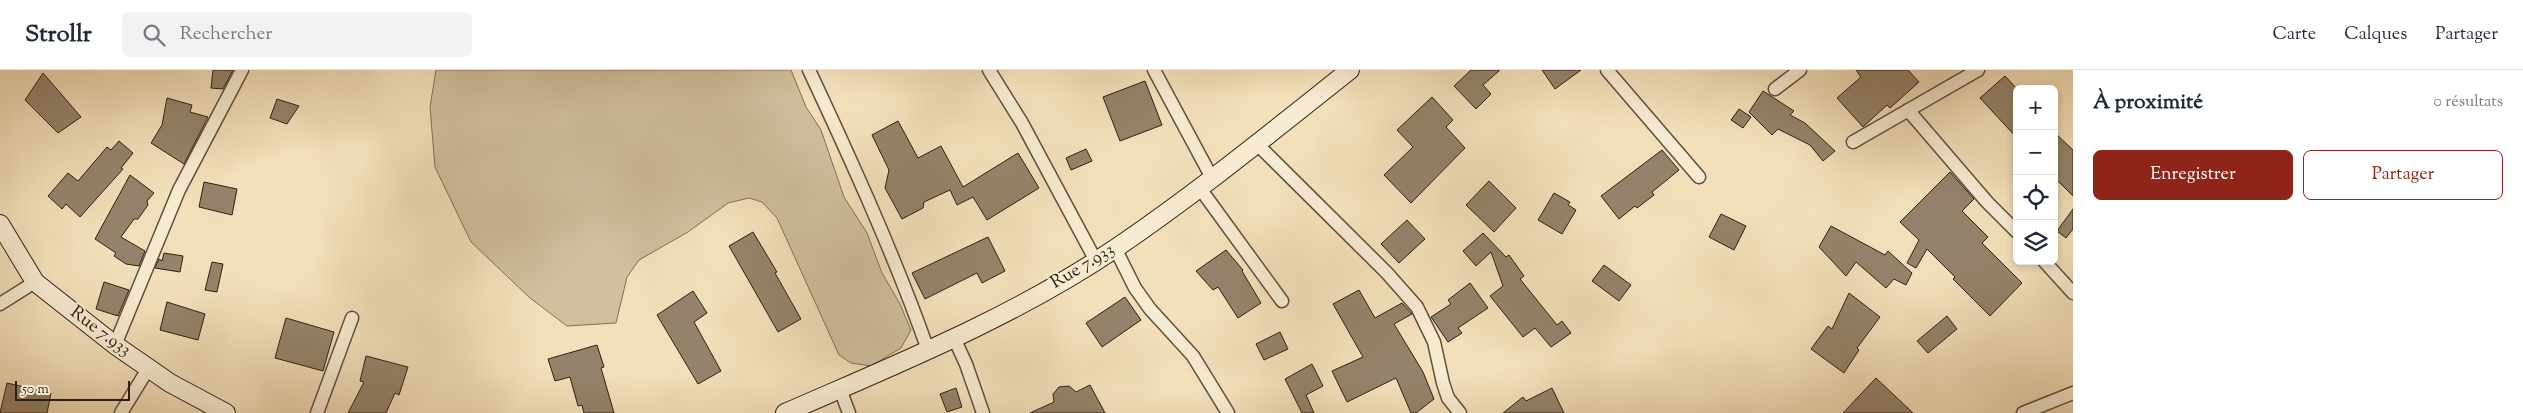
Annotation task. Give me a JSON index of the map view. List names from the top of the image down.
{
  "streets": {
    "street": ["Rue 7.933"]
  },
  "scale_bar": "50 m",
  "page": {
    "header": "Strollr",
    "search": "Rechercher",
    "nav": ["Carte", "Calques", "Partager"],
    "heading": ["À proximité", "0 résultats"],
    "map_buttons": ["+", "−"],
    "buttons": ["Enregistrer", "Partager"],
    "scale": "50 m"
  }
}
